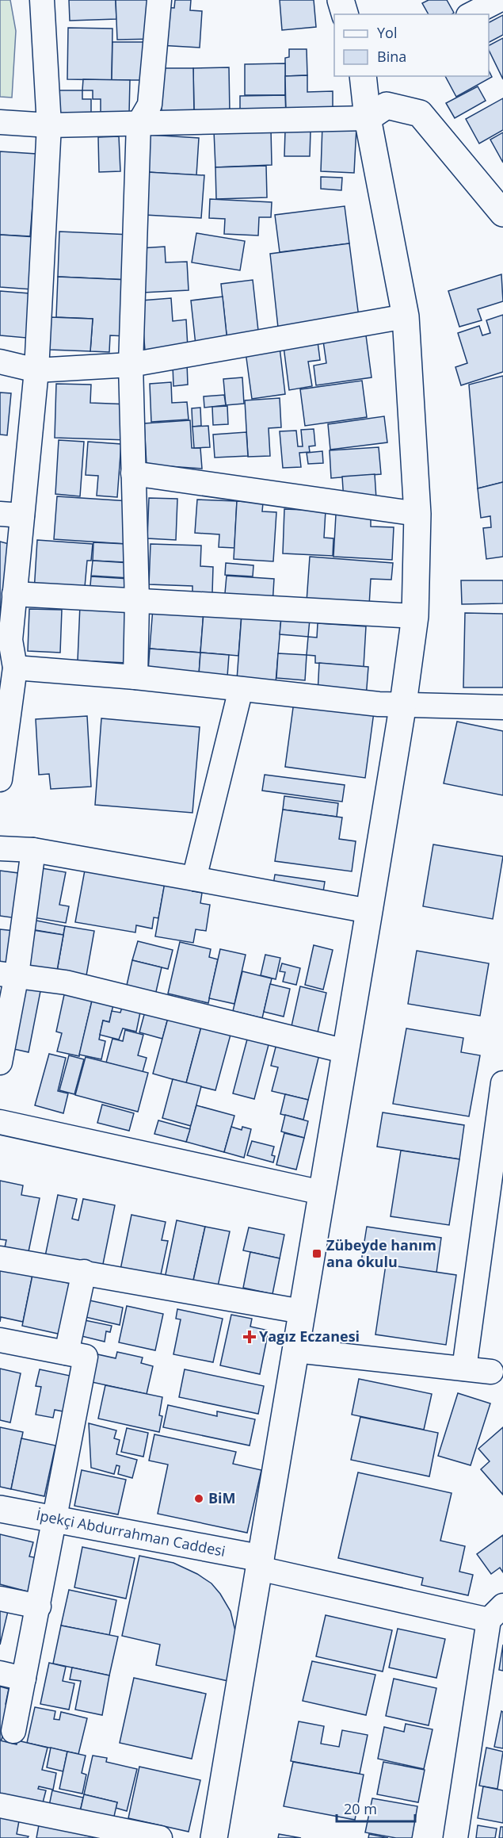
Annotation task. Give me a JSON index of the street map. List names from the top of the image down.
{
  "streets": {
    "street": ["İpekçi Abdurrahman Caddesi"]
  },
  "places": {
    "transit": ["Zübeyde hanım ana okulu"],
    "health": ["Yagız Eczanesi"],
    "other": ["BiM"]
  },
  "legend": ["Yol", "Bina"],
  "scale_bar": "20 m"
}
